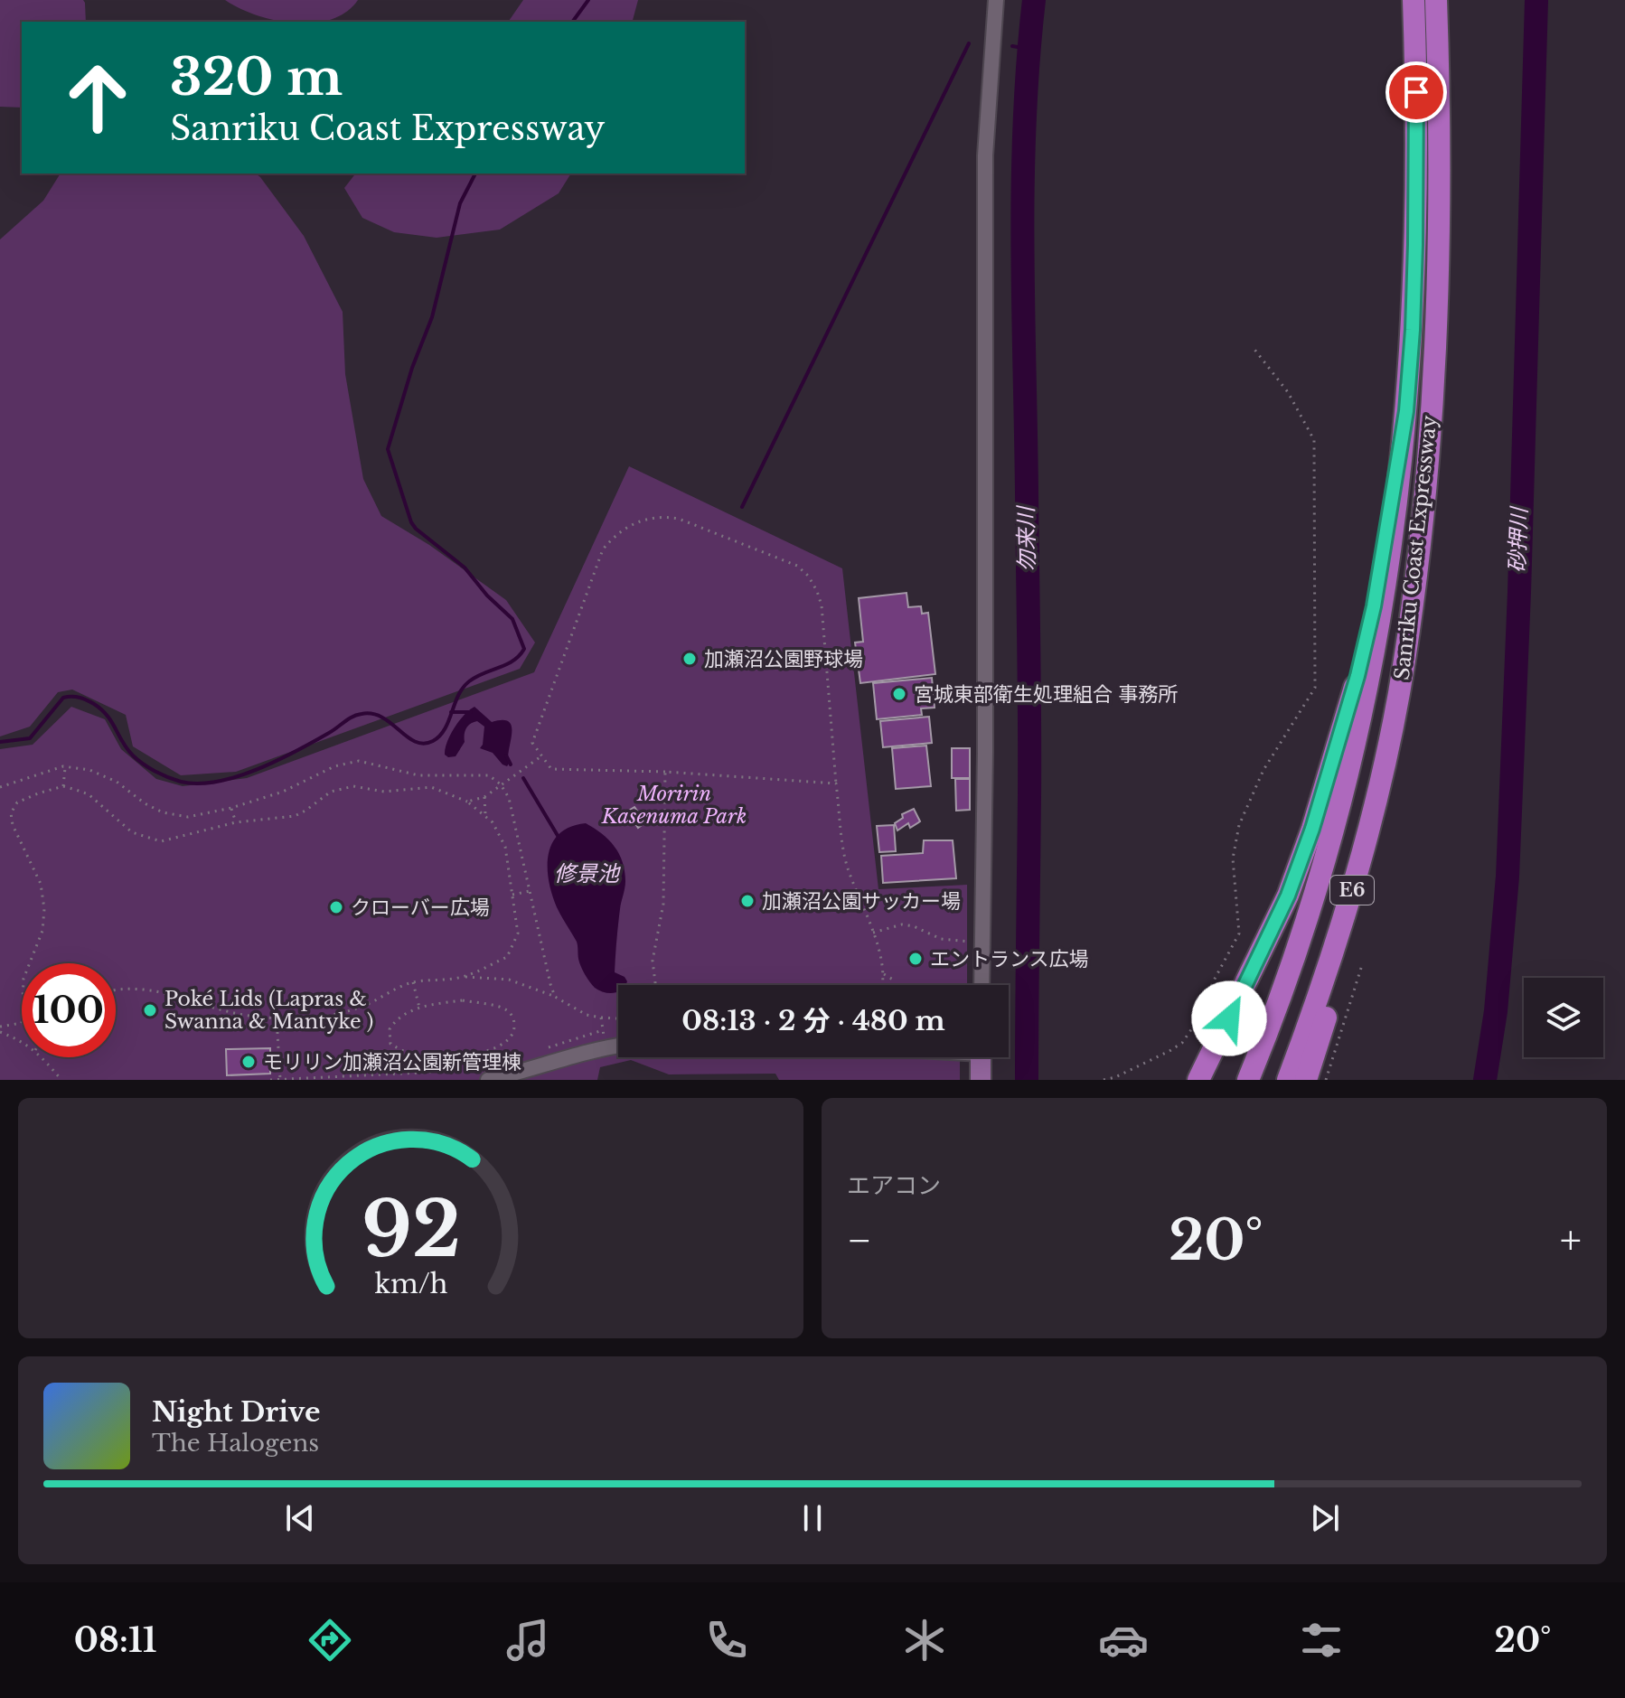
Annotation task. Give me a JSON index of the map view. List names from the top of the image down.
{
  "streets": {
    "highway": ["Sanriku Coast Expressway", "E6"]
  },
  "water": ["勿来川", "砂押川", "修景池"],
  "parks": ["Moririn Kasenuma Park"],
  "places": [
    "加瀬沼公園野球場",
    "宮城東部衛生処理組合 事務所",
    "加瀬沼公園サッカー場",
    "クローバー広場",
    "エントランス広場",
    "Poké Lids (Lapras & Swanna & Mantyke )",
    "モリリン加瀬沼公園新管理棟"
  ],
  "page": {
    "turn": ["320 m", "Sanriku Coast Expressway"],
    "limit": "100",
    "trip": "08:13 · 2 分 · 480 m",
    "tile": "エアコン",
    "heat": ["−", "20°", "+"],
    "song": ["Night Drive", "The Halogens"],
    "tabs": ["08:11", "20°"],
    "gauge": ["92", "km/h"]
  }
}
